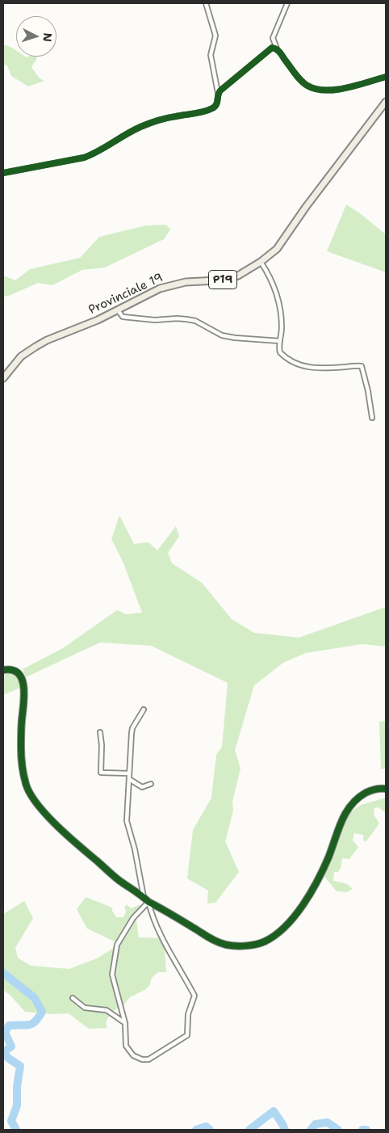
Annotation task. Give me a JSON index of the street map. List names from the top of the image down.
{
  "streets": {
    "main road": ["P19", "Provinciale 19"]
  },
  "north": "right"
}
